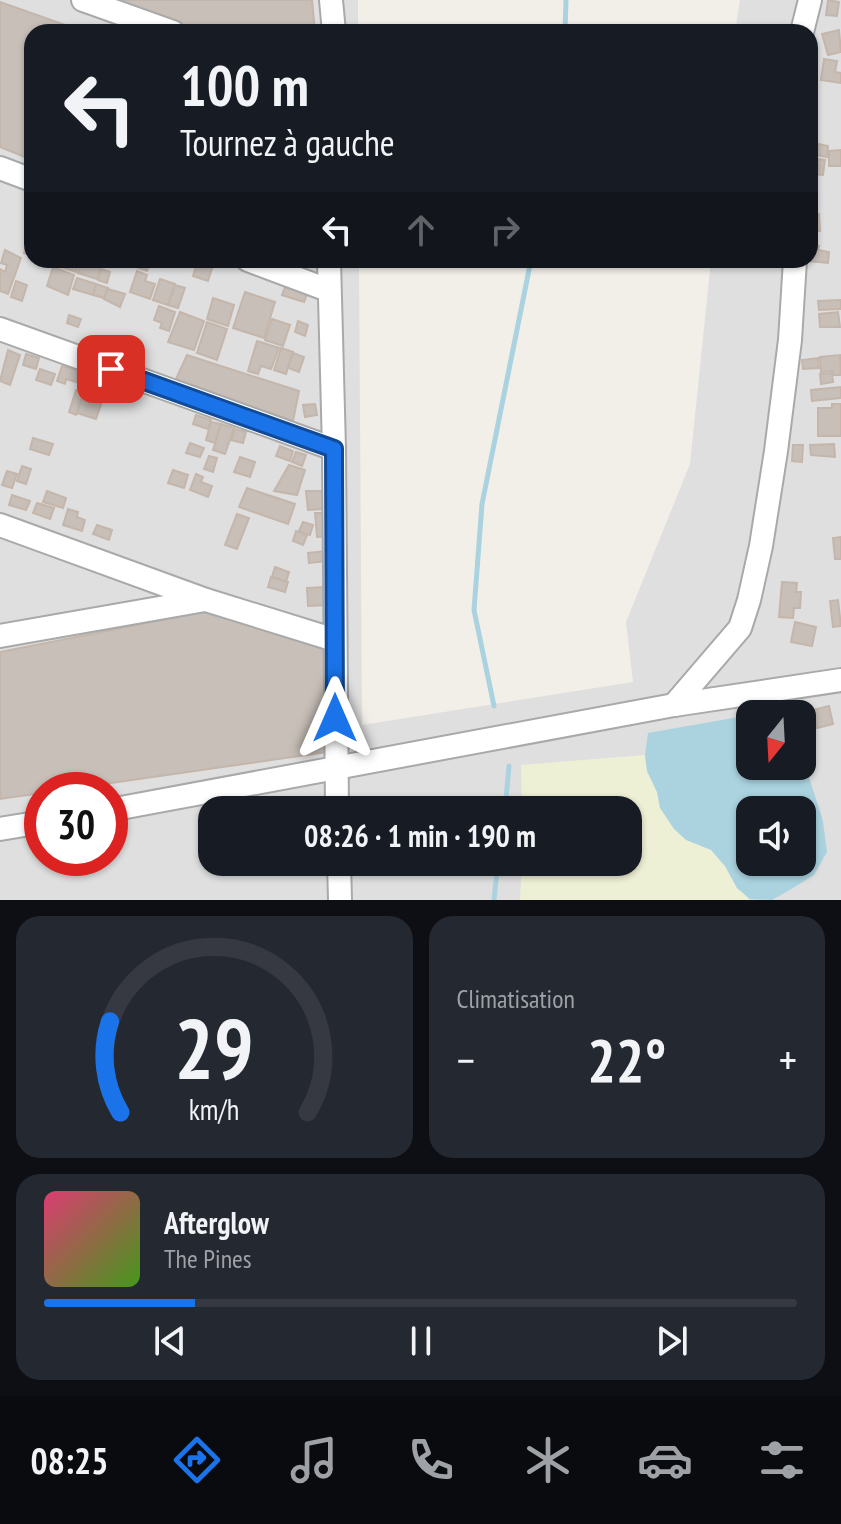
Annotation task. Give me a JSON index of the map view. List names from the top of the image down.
{
  "north": "bottom",
  "page": {
    "turn": ["100 m", "Tournez à gauche"],
    "limit": "30",
    "trip": "08:26 · 1 min · 190 m",
    "tile": "Climatisation",
    "heat": ["−", "22°", "+"],
    "song": ["Afterglow", "The Pines"],
    "tabs": "08:25",
    "gauge": ["29", "km/h"]
  }
}
